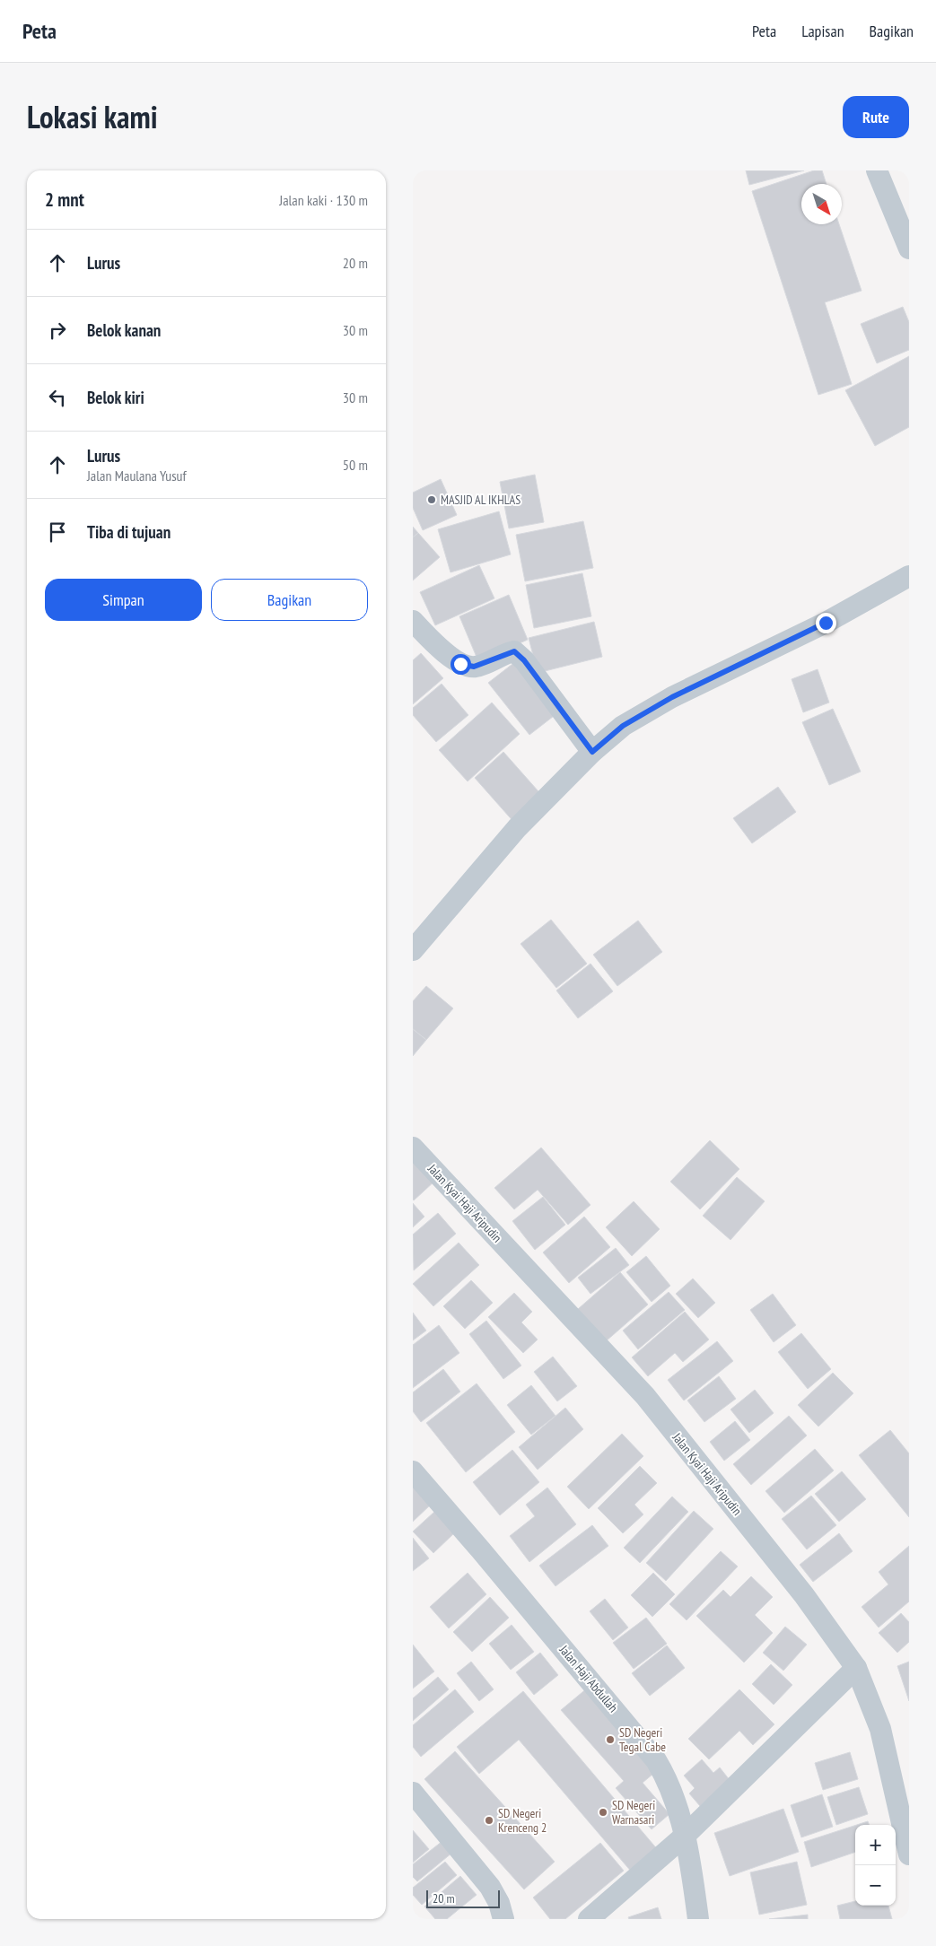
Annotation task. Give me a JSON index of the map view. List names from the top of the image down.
{
  "streets": {
    "street": ["Jalan Kyai Haji Aripudin", "Jalan Haji Abdullah"]
  },
  "places": [
    "MASJID AL IKHLAS",
    "SD Negeri Tegal Cabe",
    "SD Negeri Warnasari",
    "SD Negeri Krenceng 2"
  ],
  "scale_bar": "20 m",
  "north": "bottom right",
  "page": {
    "header": "Peta",
    "nav": ["Peta", "Lapisan", "Bagikan"],
    "title": "Lokasi kami",
    "buttons": [
      "Rute",
      ["Simpan", "Bagikan"]
    ],
    "heading": ["2 mnt", "Jalan kaki · 130 m"],
    "list": [
      ["Lurus", "20 m"],
      ["Belok kanan", "30 m"],
      ["Belok kiri", "30 m"],
      ["Lurus", "Jalan Maulana Yusuf", "50 m"],
      "Tiba di tujuan"
    ],
    "map_buttons": ["+", "−"],
    "scale": "20 m"
  }
}
